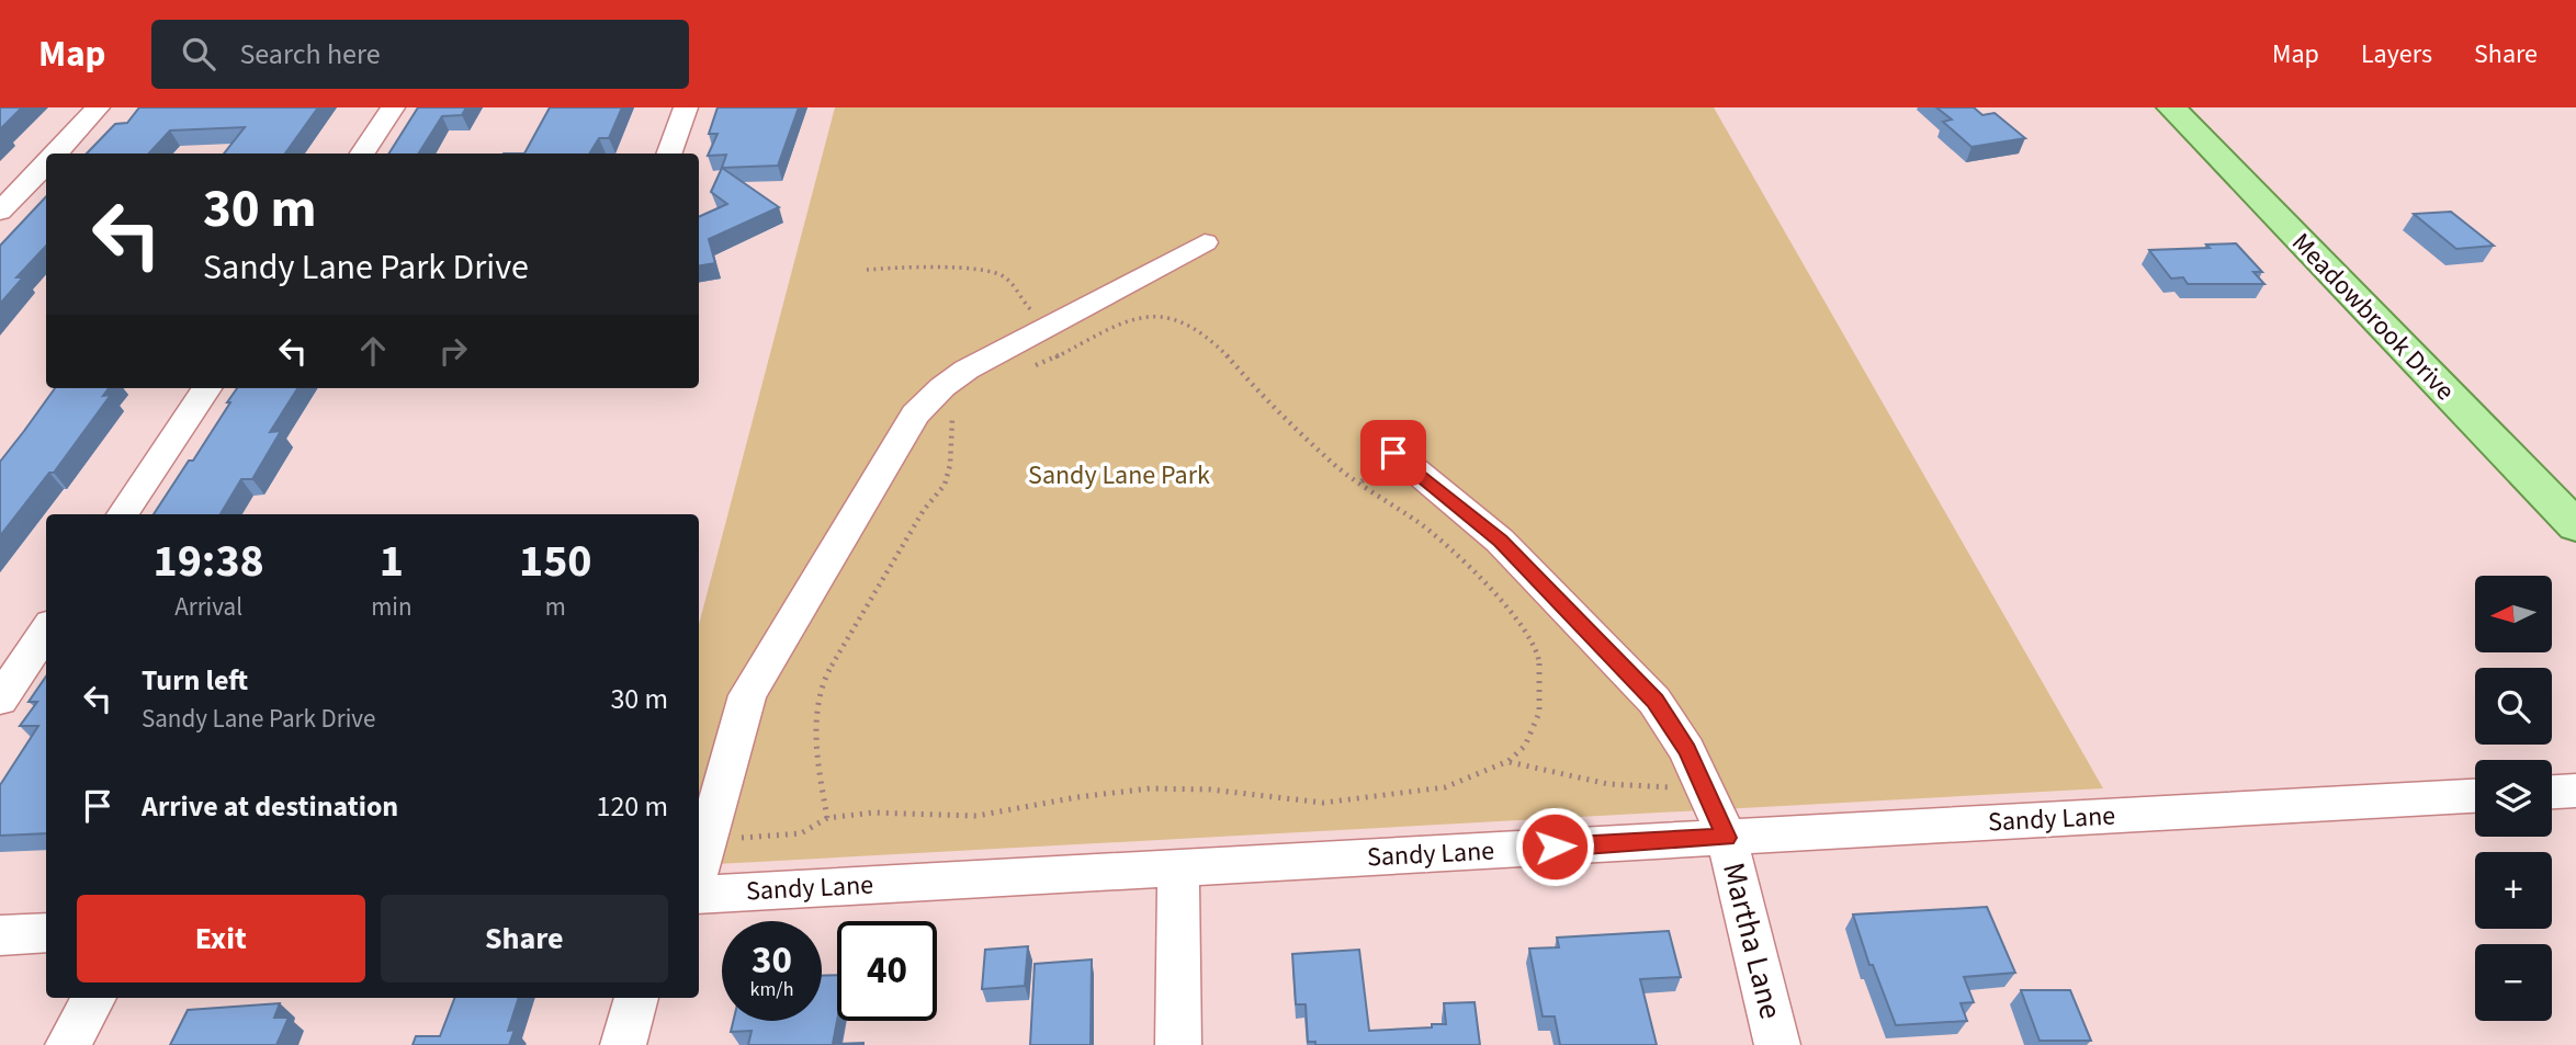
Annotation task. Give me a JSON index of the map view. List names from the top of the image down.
{
  "streets": {
    "main road": ["Meadowbrook Drive"],
    "street": ["Sandy Lane", "Martha Lane"]
  },
  "crossings": [
    ["Sandy Lane", "Martha Lane"]
  ],
  "parks": ["Sandy Lane Park"],
  "north": "left",
  "page": {
    "header": "Map",
    "search": "Search here",
    "nav": ["Map", "Layers", "Share"],
    "turn": ["30 m", "Sandy Lane Park Drive"],
    "eta": [
      "19:38",
      "Arrival",
      "1",
      "min",
      "150",
      "m"
    ],
    "map_buttons": ["+", "−"],
    "list": [
      {
        "name": "Turn left",
        "note": "Sandy Lane Park Drive",
        "value": "30 m"
      },
      {
        "name": "Arrive at destination",
        "value": "120 m"
      }
    ],
    "buttons": ["Exit", "Share"],
    "speed": "30 km/h",
    "limit": "40"
  }
}
